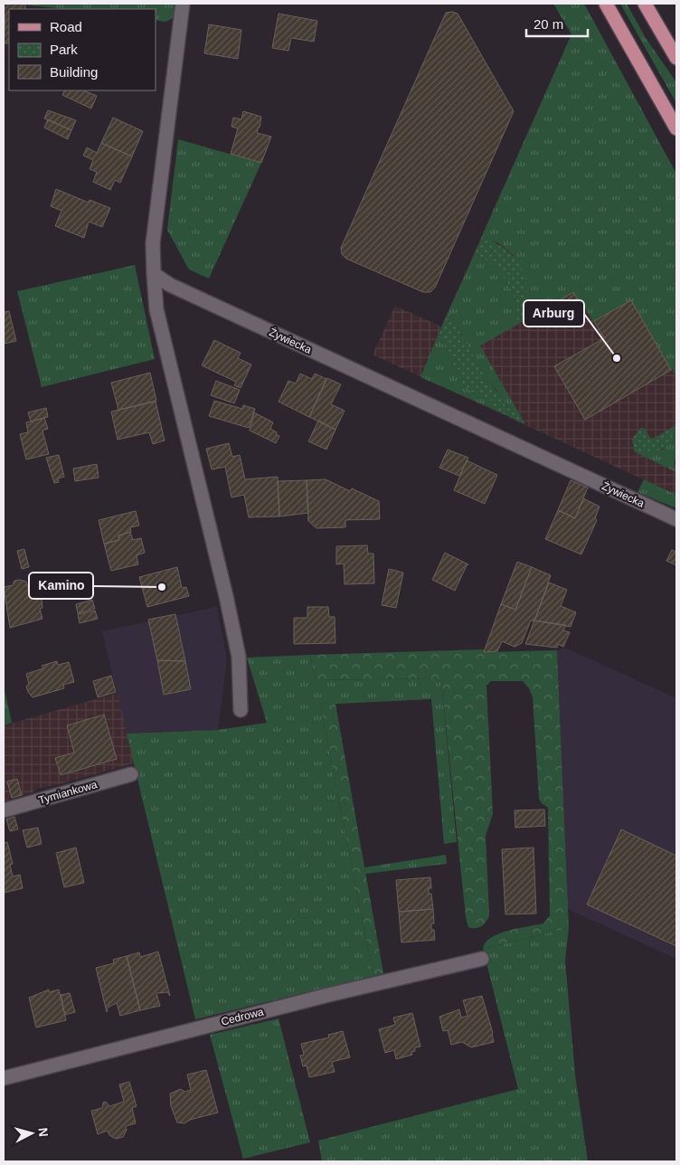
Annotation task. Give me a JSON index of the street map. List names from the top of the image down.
{
  "streets": {
    "street": ["Żywiecka", "Tymiankowa", "Cedrowa"]
  },
  "places": ["Arburg", "Kamino"],
  "legend": ["Road", "Park", "Building"],
  "scale_bar": "20 m",
  "north": "right"
}
